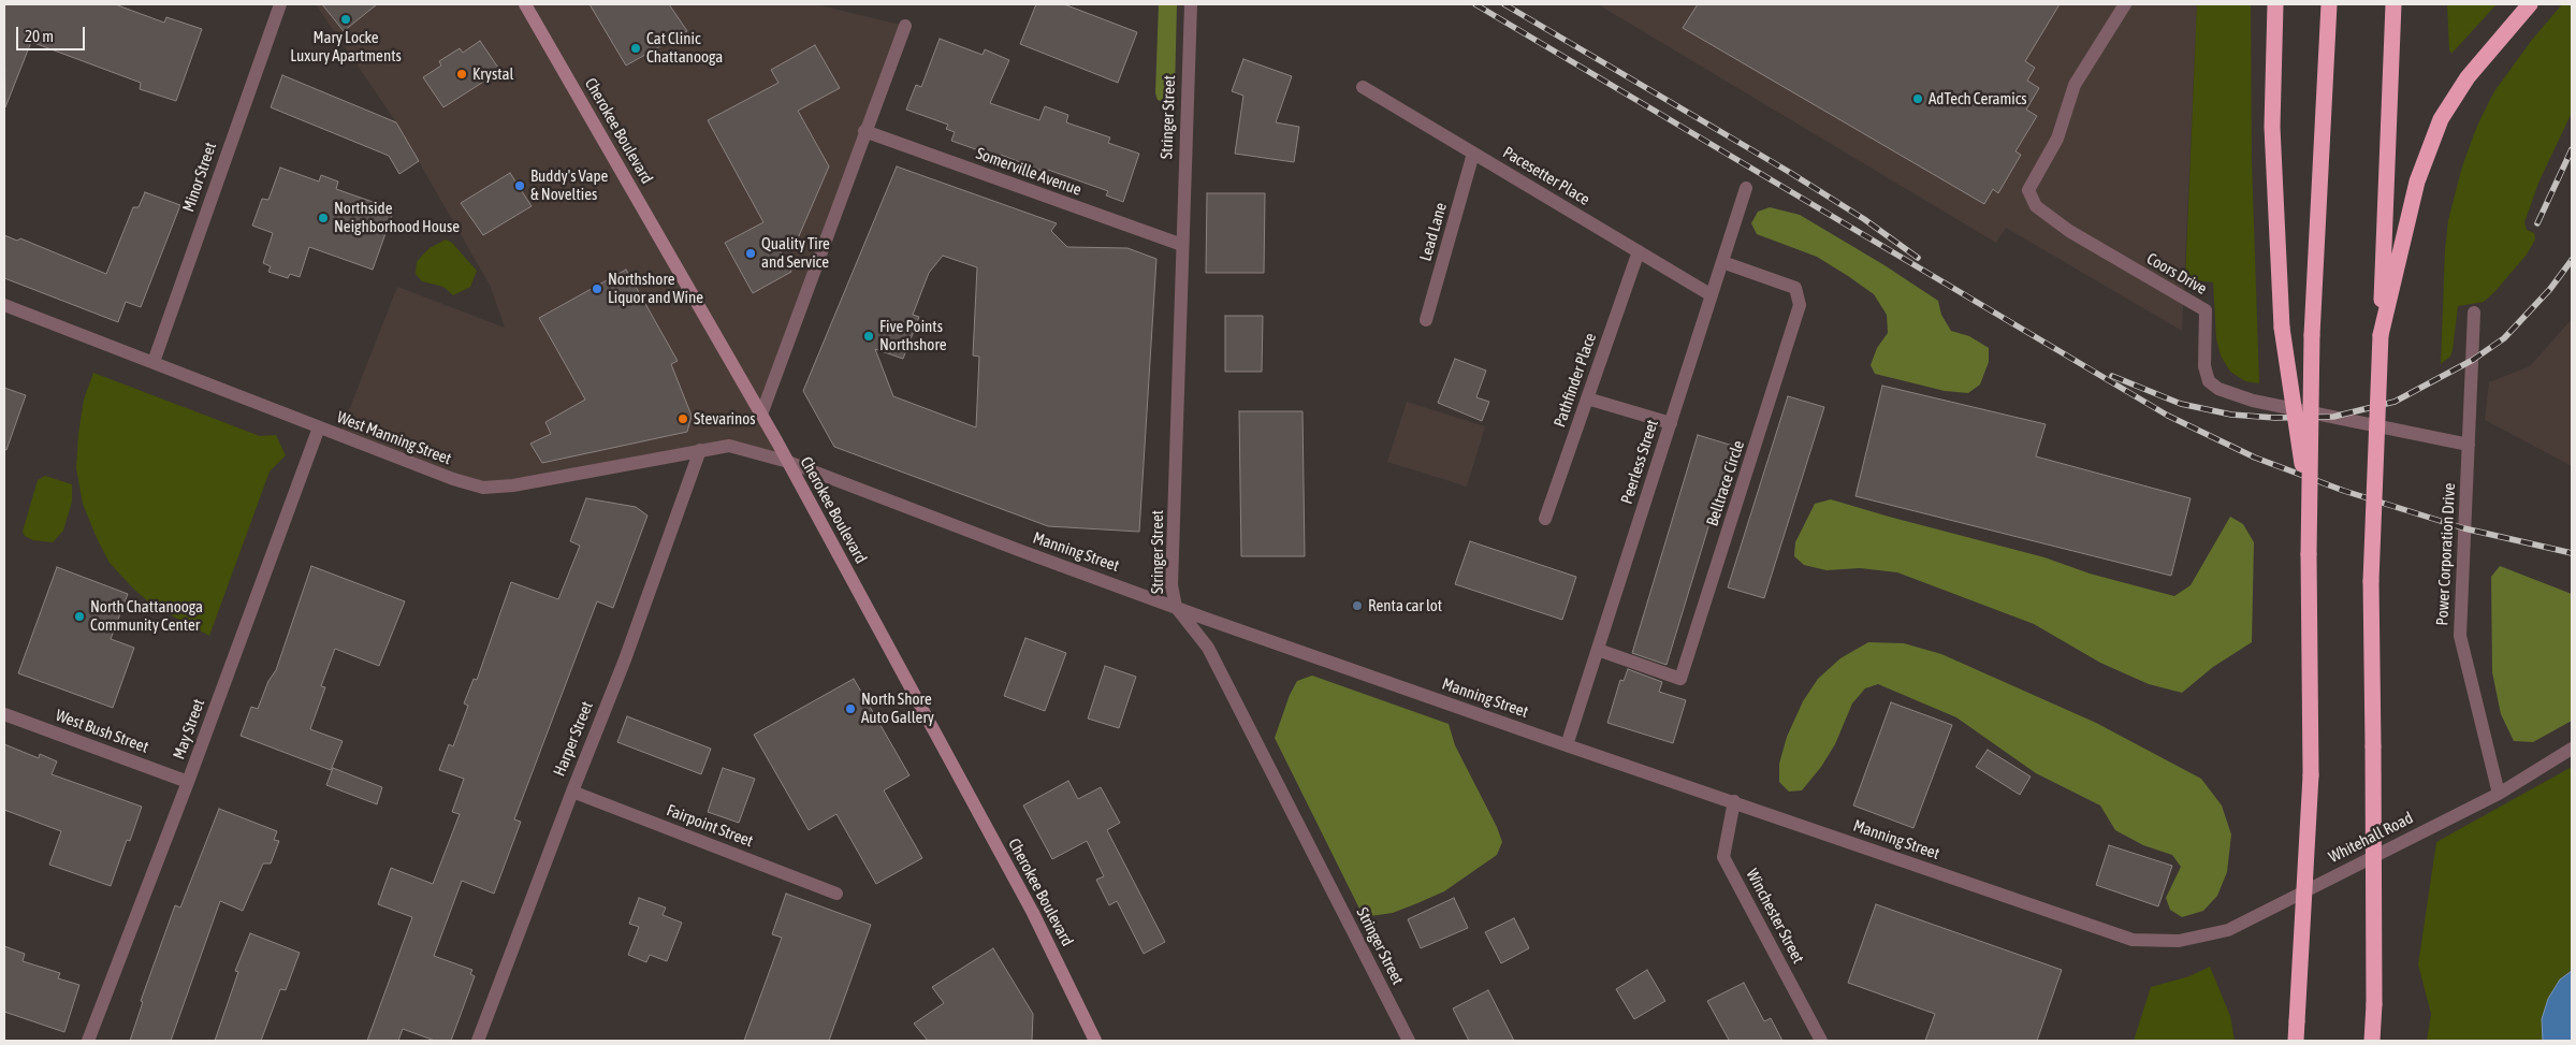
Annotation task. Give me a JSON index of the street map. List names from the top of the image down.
{
  "streets": {
    "main road": ["Cherokee Boulevard"],
    "street": [
      "Stringer Street",
      "Somerville Avenue",
      "Pacesetter Place",
      "Minor Street",
      "Lead Lane",
      "Coors Drive",
      "Pathfinder Place",
      "West Manning Street",
      "Peerless Street",
      "Belltrace Circle",
      "Manning Street",
      "Power Corporation Drive",
      "May Street",
      "West Bush Street",
      "Harper Street",
      "Fairpoint Street",
      "Whitehall Road",
      "Winchester Street"
    ]
  },
  "crossings": [
    ["Stringer Street", "Somerville Avenue"],
    ["Stringer Street", "Manning Street"],
    ["Cherokee Boulevard", "West Manning Street"],
    ["Cherokee Boulevard", "Manning Street"],
    ["Pacesetter Place", "Lead Lane"],
    ["Pacesetter Place", "Pathfinder Place"],
    ["Pacesetter Place", "Peerless Street"],
    ["Minor Street", "West Manning Street"],
    ["Coors Drive", "Power Corporation Drive"],
    ["West Manning Street", "Manning Street"],
    ["West Manning Street", "May Street"],
    ["West Manning Street", "Harper Street"],
    ["Peerless Street", "Belltrace Circle"],
    ["Peerless Street", "Manning Street"],
    ["Manning Street", "Whitehall Road"],
    ["Manning Street", "Winchester Street"],
    ["Power Corporation Drive", "Whitehall Road"],
    ["May Street", "West Bush Street"],
    ["Harper Street", "Fairpoint Street"]
  ],
  "places": [
    "Mary Locke Luxury Apartments",
    "Cat Clinic Chattanooga",
    "Krystal",
    "AdTech Ceramics",
    "Buddy's Vape & Novelties",
    "Northside Neighborhood House",
    "Quality Tire and Service",
    "Northshore Liquor and Wine",
    "Five Points Northshore",
    "Stevarinos",
    "Renta car lot",
    "North Chattanooga Community Center",
    "North Shore Auto Gallery"
  ],
  "scale_bar": "20 m"
}
